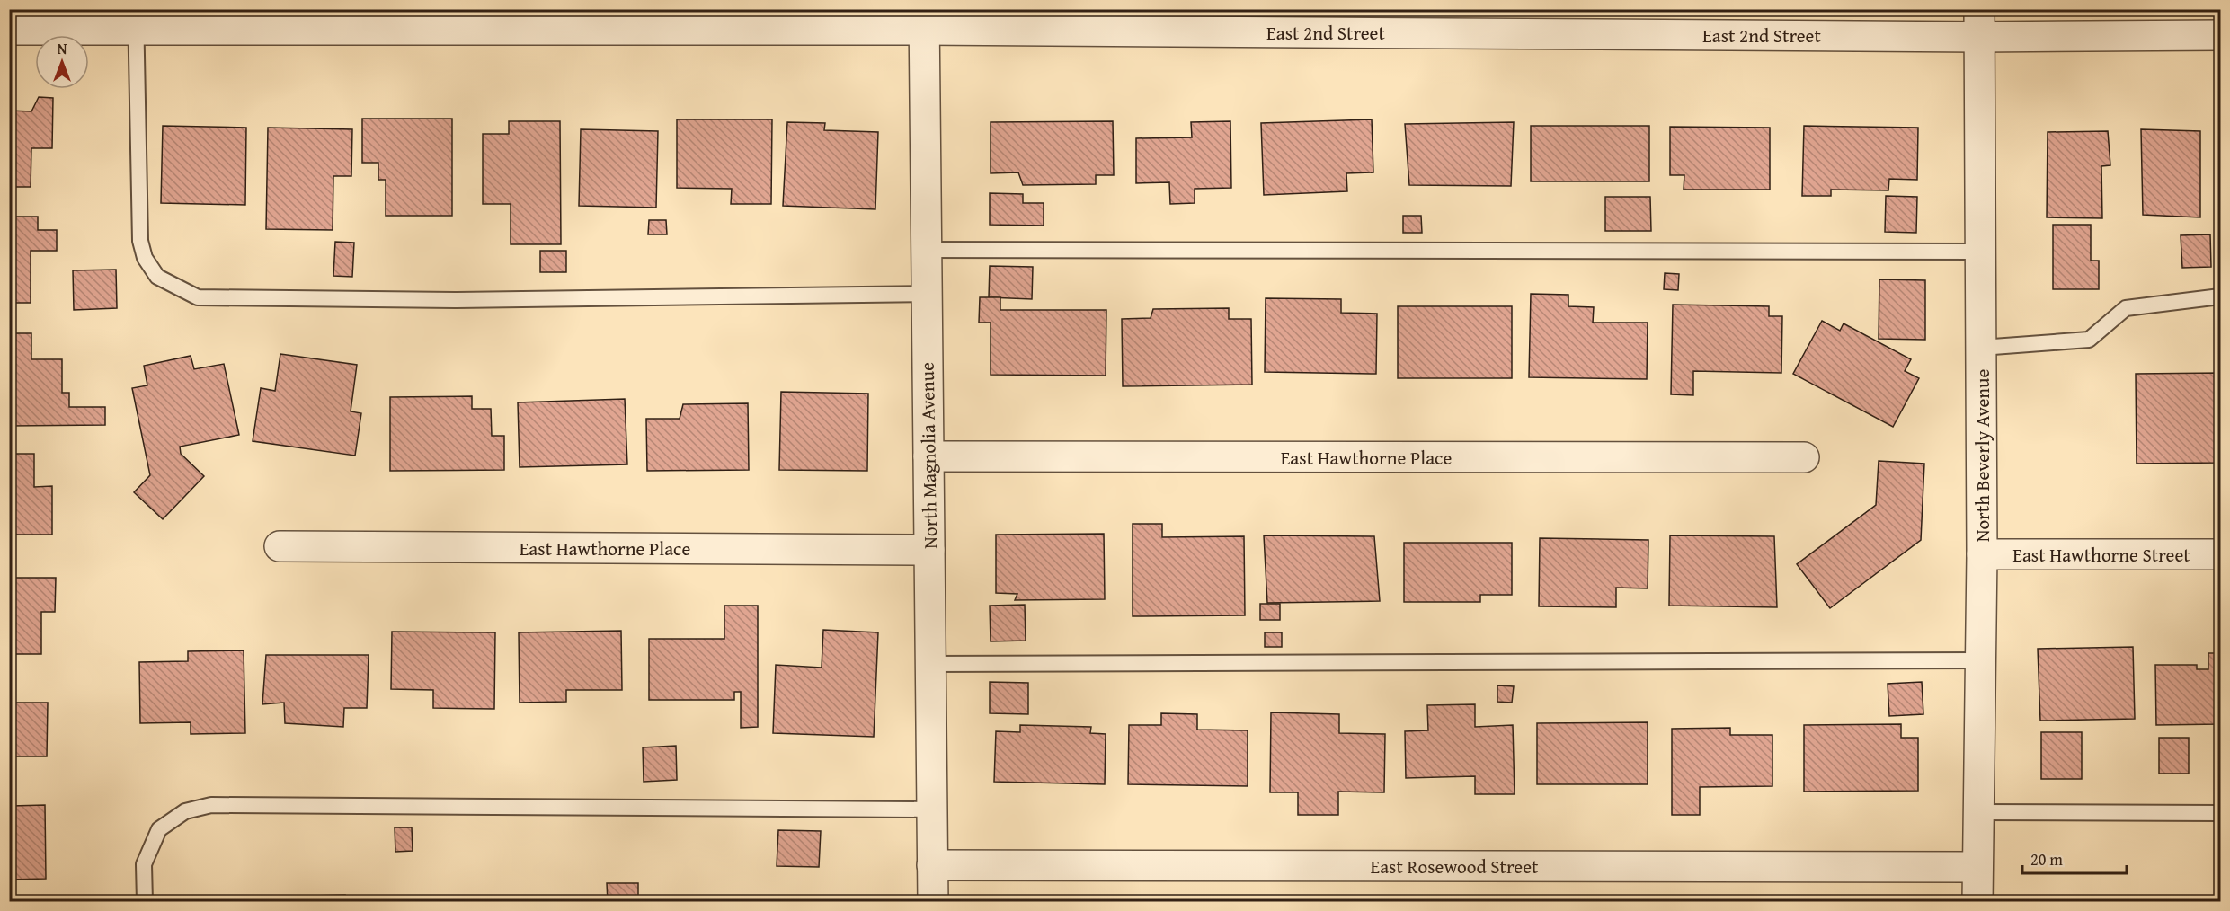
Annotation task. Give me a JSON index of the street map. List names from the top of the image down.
{
  "streets": {
    "street": [
      "East 2nd Street",
      "North Magnolia Avenue",
      "North Beverly Avenue",
      "East Hawthorne Place",
      "East Hawthorne Street",
      "East Rosewood Street"
    ]
  },
  "crossings": [
    ["East 2nd Street", "North Magnolia Avenue"],
    ["East 2nd Street", "North Beverly Avenue"],
    ["North Magnolia Avenue", "East Hawthorne Place"],
    ["North Magnolia Avenue", "East Rosewood Street"],
    ["North Beverly Avenue", "East Hawthorne Street"],
    ["North Beverly Avenue", "East Rosewood Street"]
  ],
  "scale_bar": "20 m",
  "north": "top"
}
